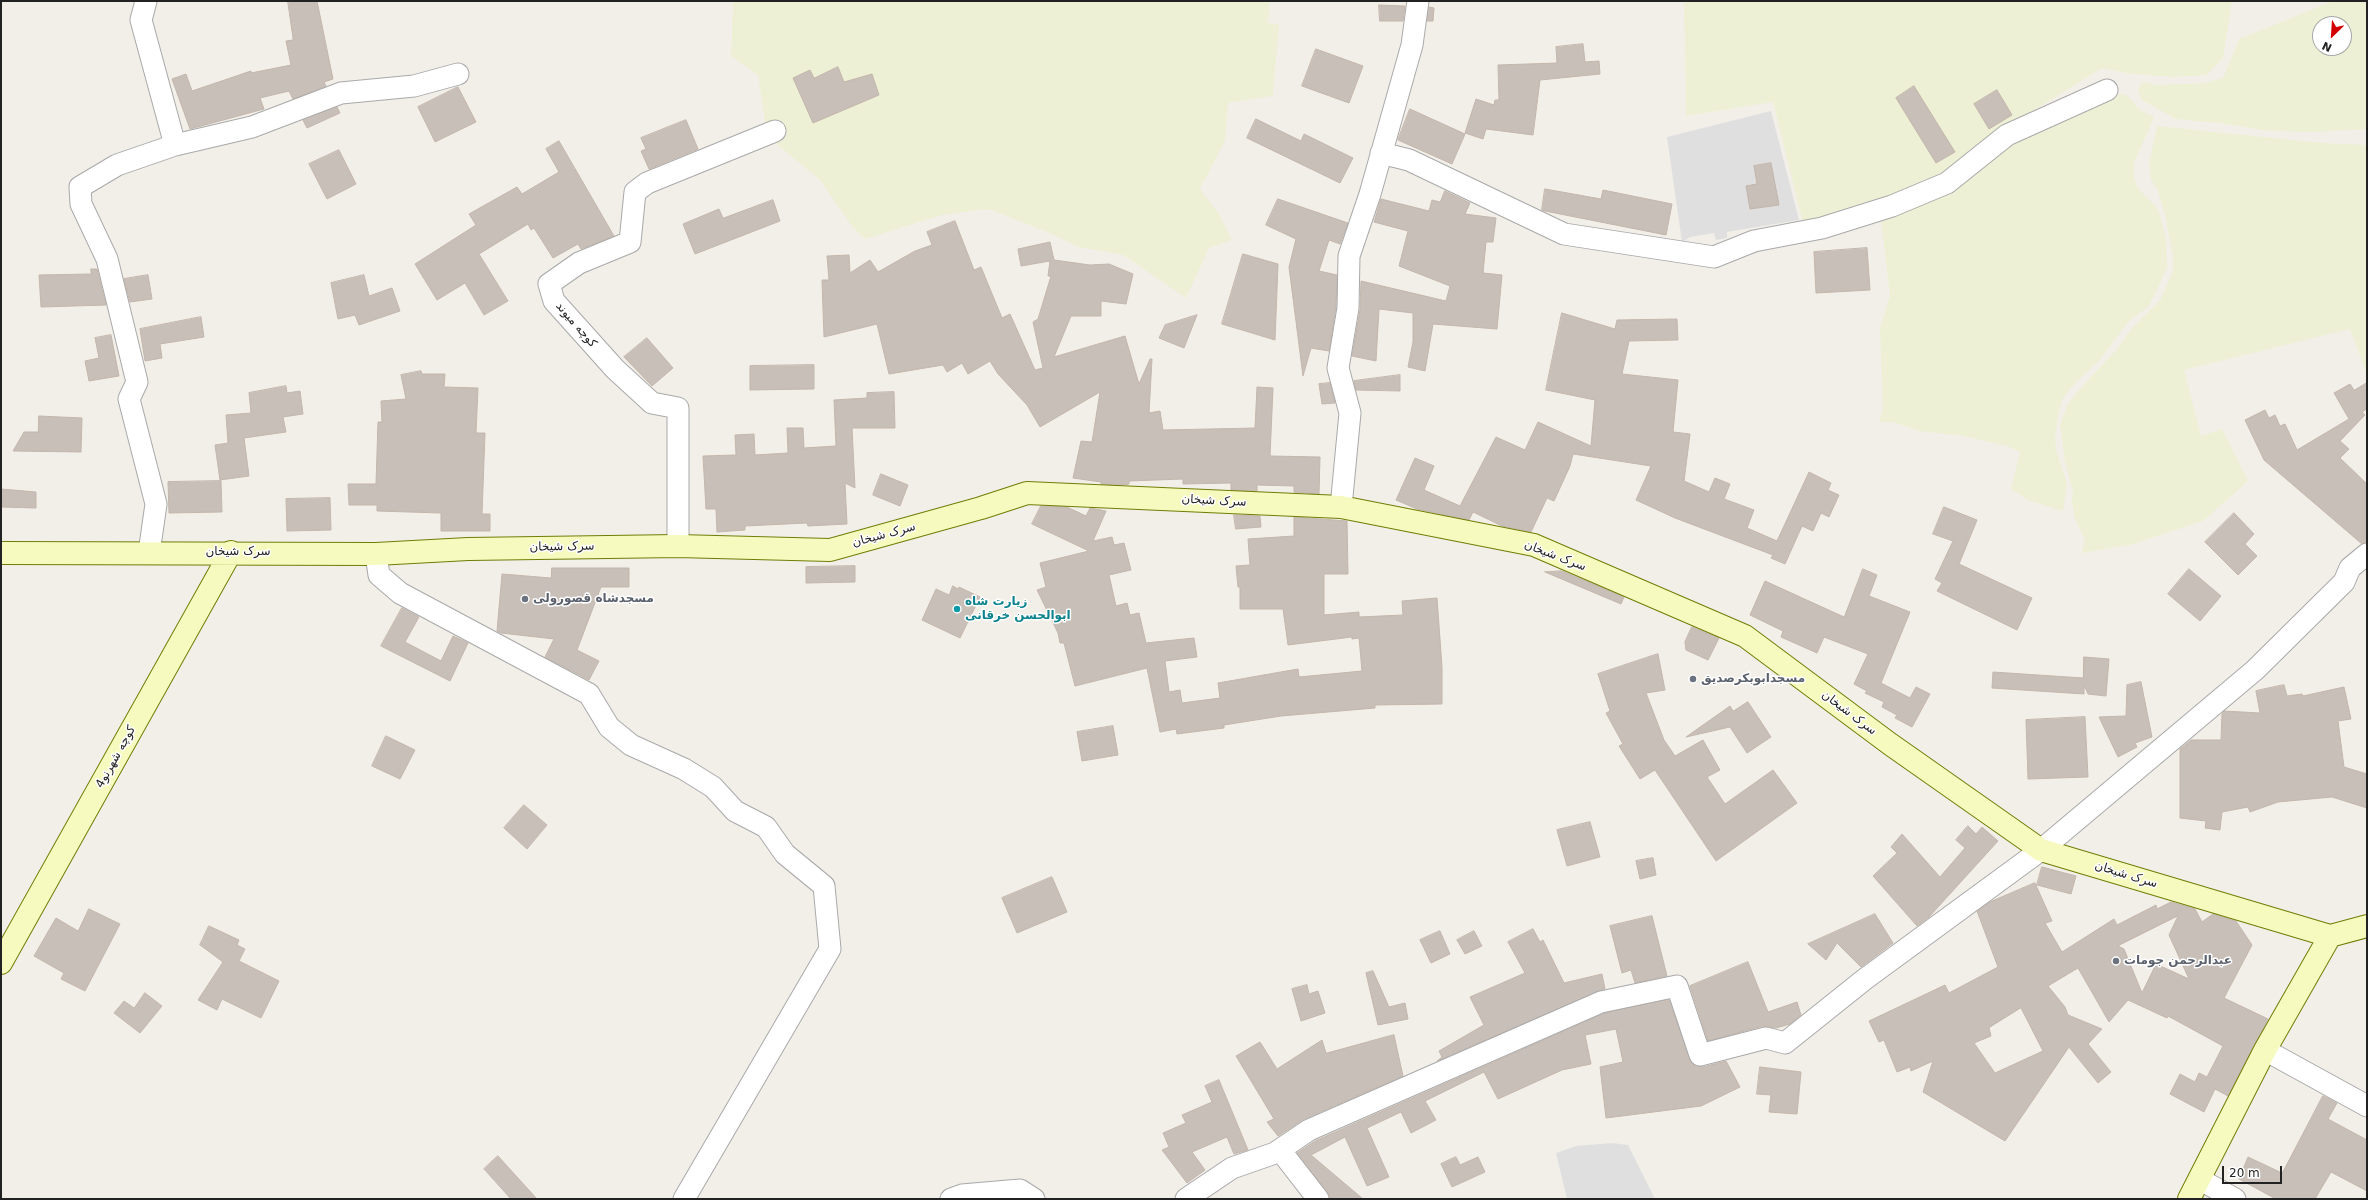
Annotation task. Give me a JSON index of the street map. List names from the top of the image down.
{
  "streets": {
    "street": ["کوچه میوند", "سرک شیخان", "کوچه شهرنو4"]
  },
  "crossings": [
    ["کوچه میوند", "سرک شیخان"],
    ["سرک شیخان", "کوچه شهرنو4"]
  ],
  "places": [
    "مسجدشاه قصورولی",
    "زیارت شاه ابوالحسن خرقانی",
    "مسجدابوبکرصدیق",
    "عبدالرحمن جومات"
  ],
  "scale_bar": "20 m",
  "north": "bottom left"
}
